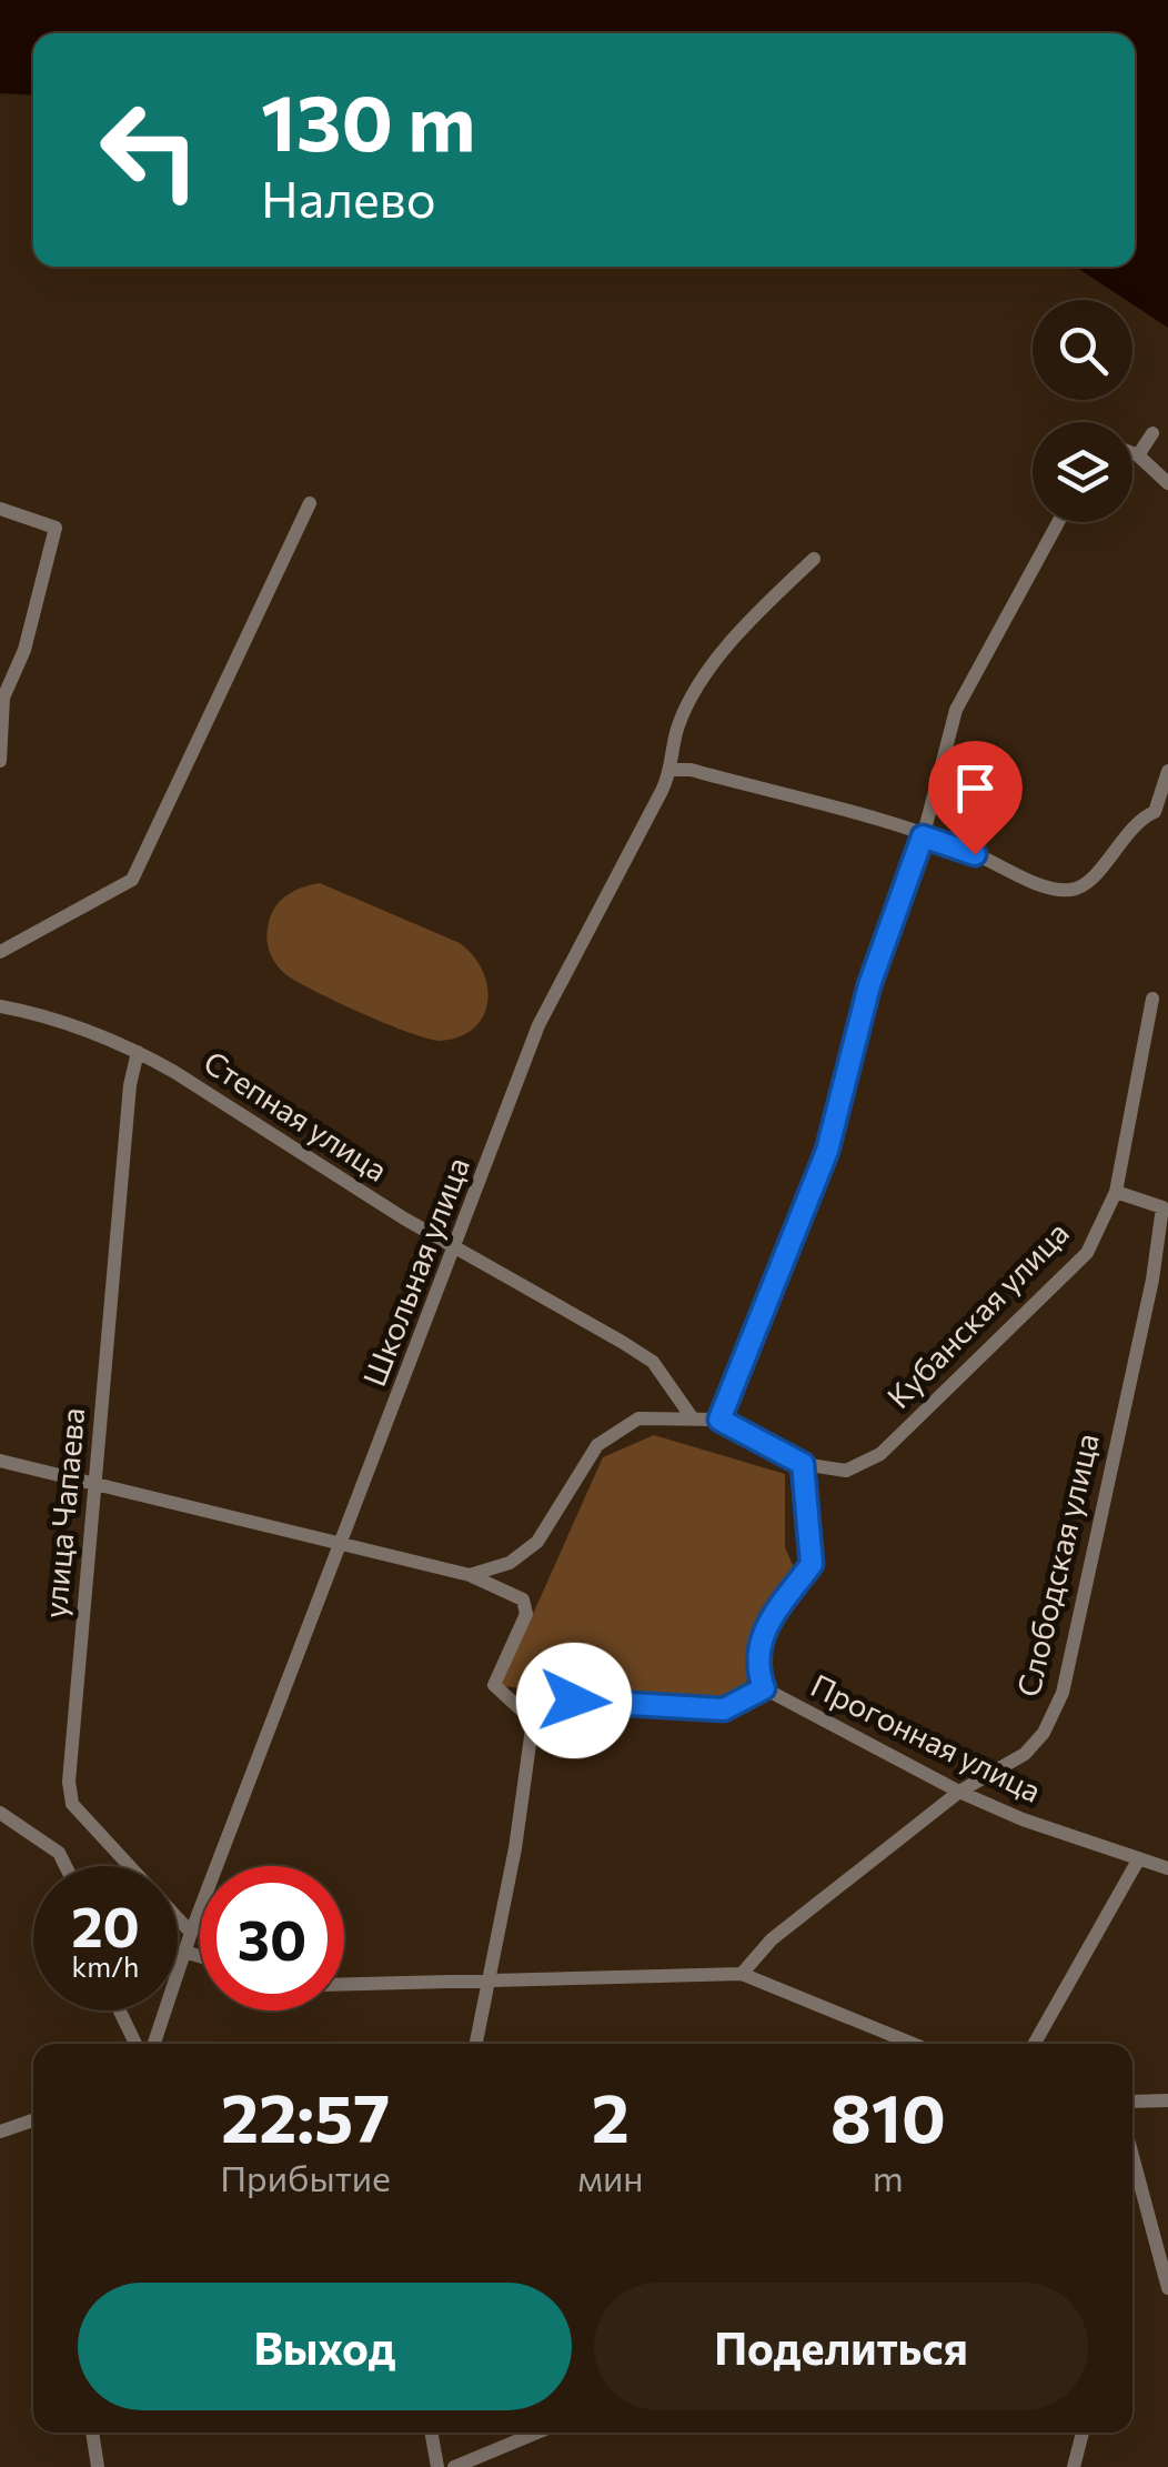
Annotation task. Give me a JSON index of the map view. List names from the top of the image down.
{
  "streets": {
    "street": [
      "Степная улица",
      "Школьная улица",
      "Кубанская улица",
      "улица Чапаева",
      "Слободская улица",
      "Прогонная улица"
    ]
  },
  "crossings": [
    ["Степная улица", "Школьная улица"],
    ["Степная улица", "улица Чапаева"],
    ["Школьная улица", "улица Чапаева"],
    ["Кубанская улица", "Слободская улица"],
    ["Слободская улица", "Прогонная улица"]
  ],
  "page": {
    "turn": ["130 m", "Налево"],
    "speed": "20 km/h",
    "limit": "30",
    "eta": [
      "22:57",
      "Прибытие",
      "2",
      "мин",
      "810",
      "m"
    ],
    "buttons": ["Выход", "Поделиться"]
  }
}
